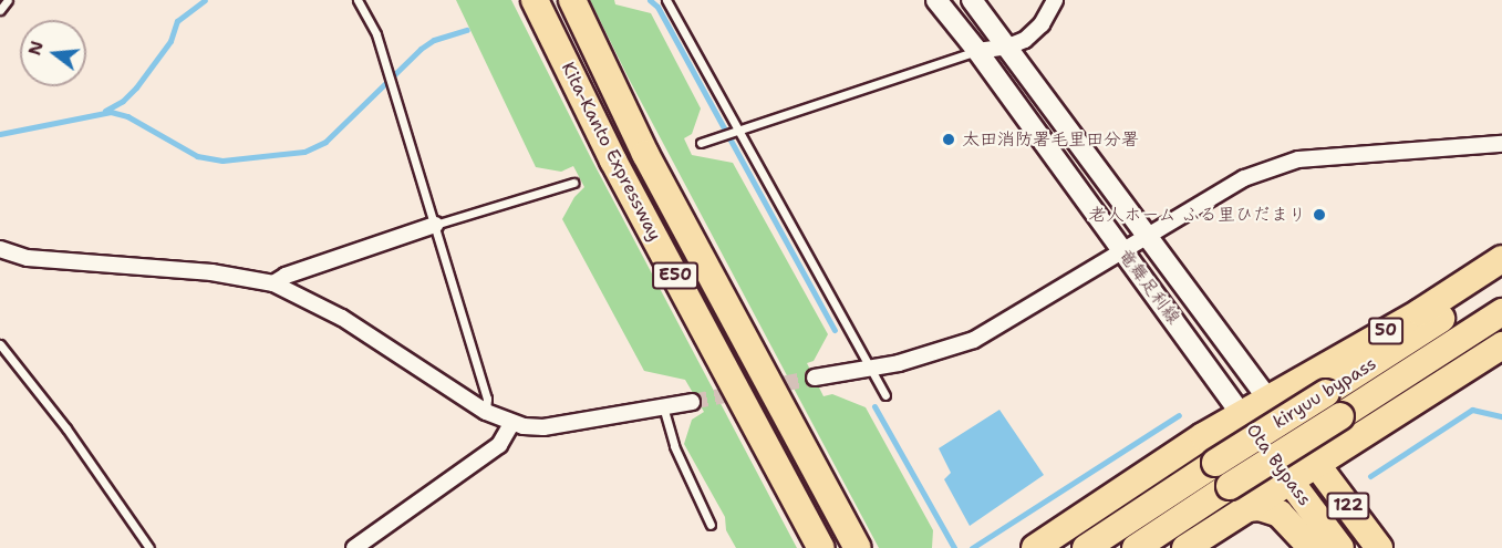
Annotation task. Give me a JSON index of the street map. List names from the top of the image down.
{
  "streets": {
    "highway": [
      "Kita-Kanto Expressway",
      "E50",
      "50",
      "kiryuu bypass",
      "Ota Bypass",
      "122"
    ],
    "main road": ["竜舞足利線"]
  },
  "crossings": [
    ["竜舞足利線", "50"],
    ["竜舞足利線", "Ota Bypass"],
    ["50", "Ota Bypass"]
  ],
  "places": ["太田消防署毛里田分署", "老人ホーム ふる里ひだまり"],
  "north": "left"
}
